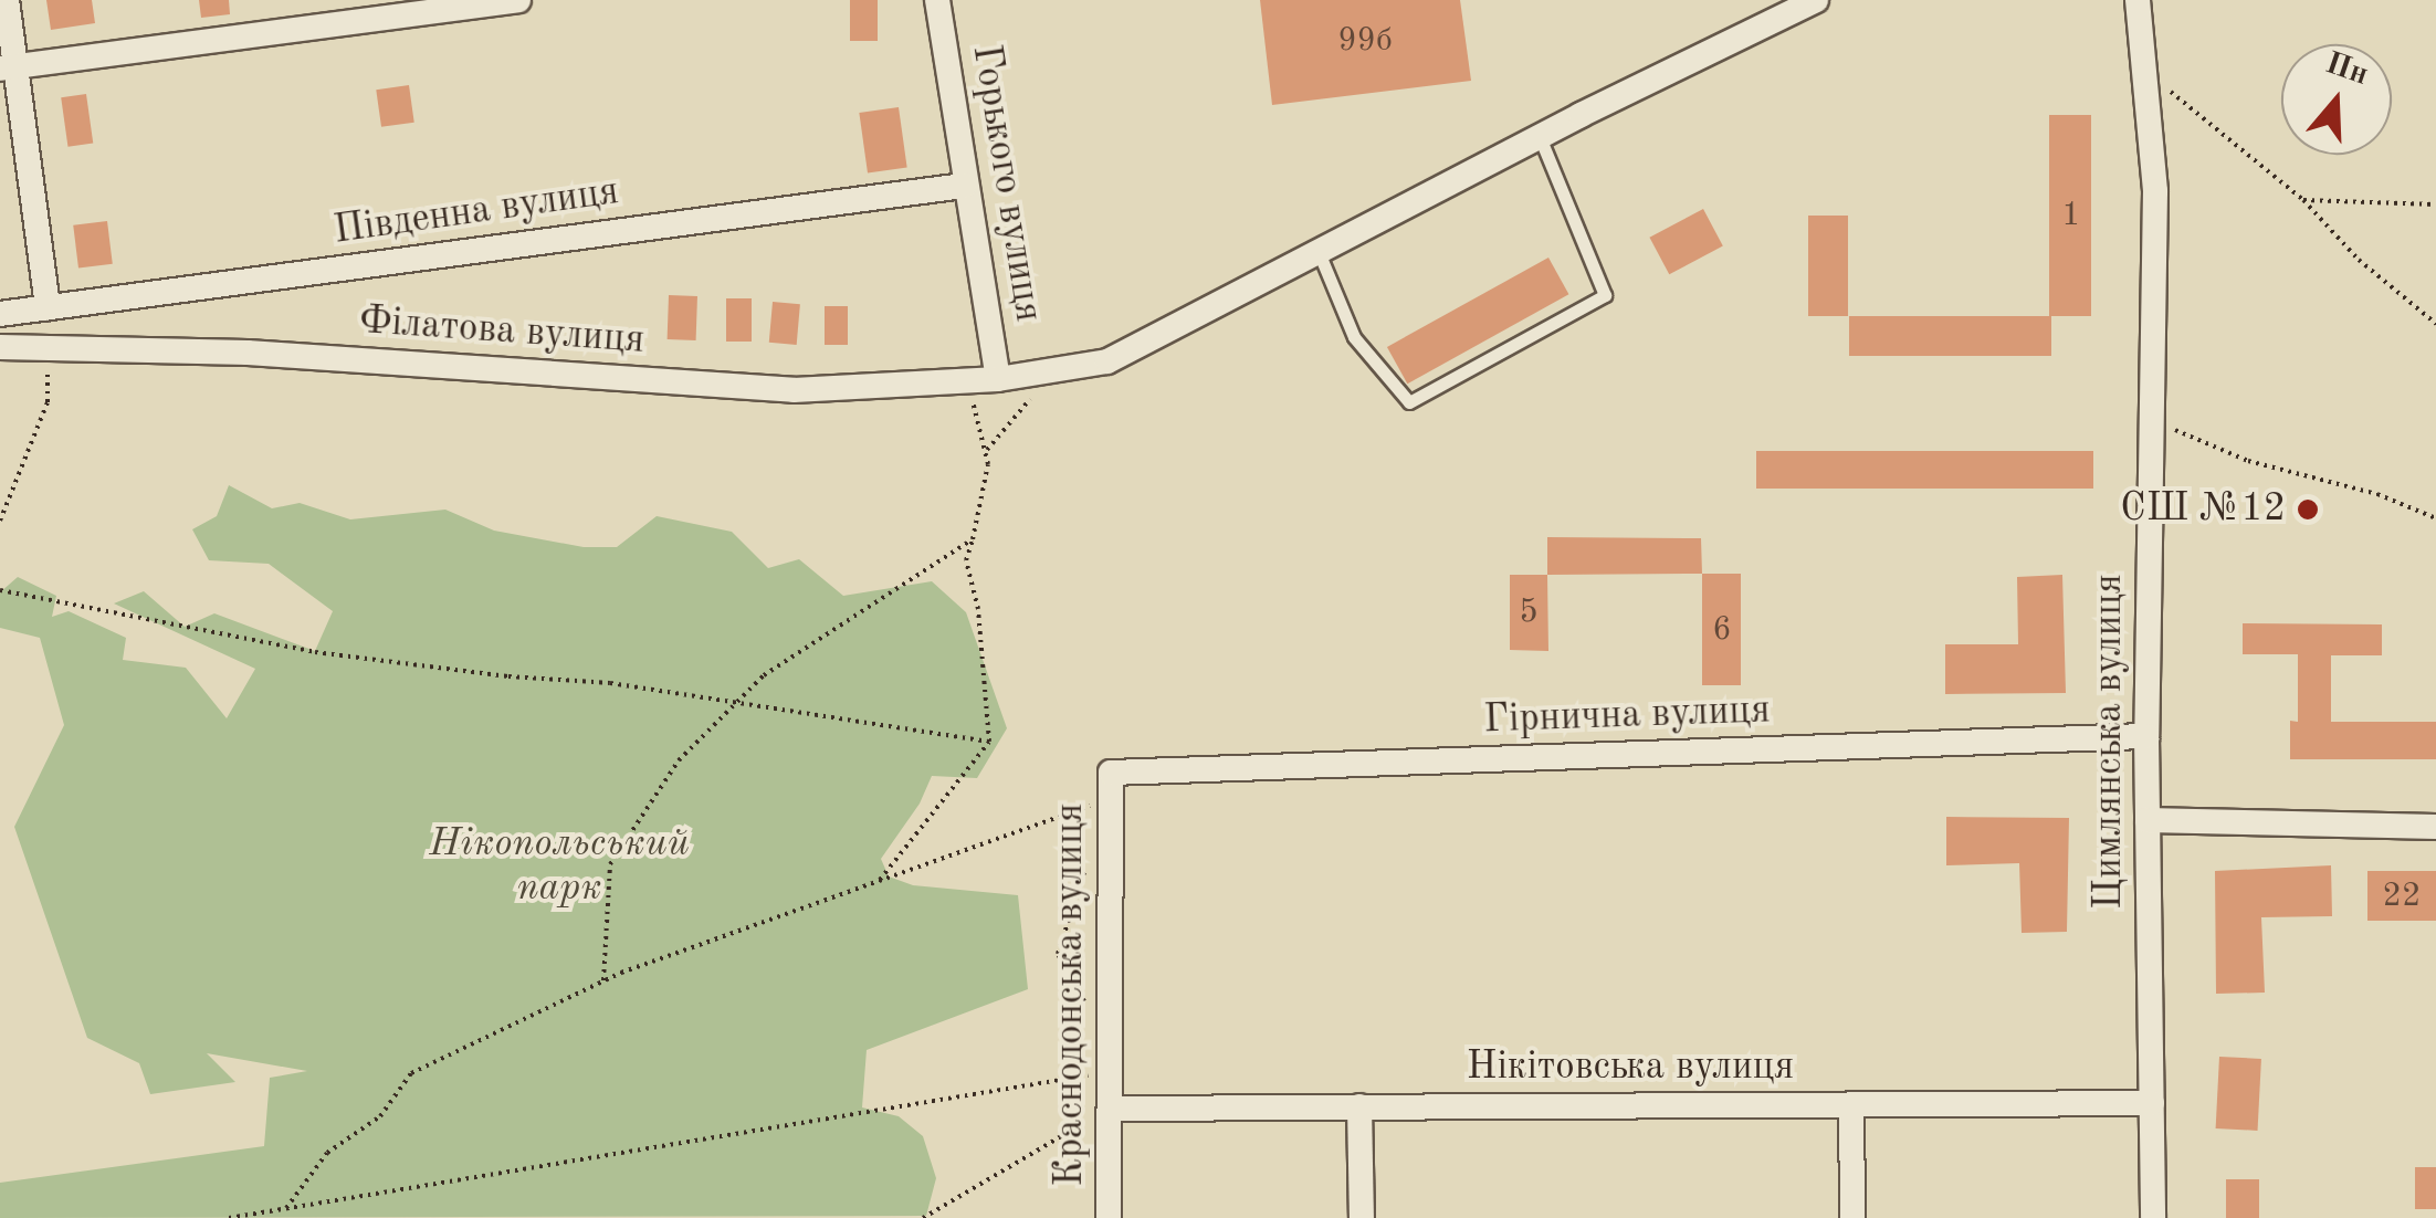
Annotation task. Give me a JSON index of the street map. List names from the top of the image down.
{
  "streets": {
    "street": [
      "Горького вулиця",
      "Південна вулиця",
      "Філатова вулиця",
      "Гірнична вулиця",
      "Цимлянська вулиця",
      "Краснодонська вулиця",
      "Нікітовська вулиця"
    ]
  },
  "crossings": [
    ["Горького вулиця", "Південна вулиця"],
    ["Горького вулиця", "Філатова вулиця"],
    ["Гірнична вулиця", "Цимлянська вулиця"],
    ["Гірнична вулиця", "Краснодонська вулиця"],
    ["Цимлянська вулиця", "Нікітовська вулиця"],
    ["Краснодонська вулиця", "Нікітовська вулиця"]
  ],
  "parks": ["Нікопольський парк"],
  "places": ["СШ №12"],
  "house_numbers": [
    "99б",
    "1",
    "5",
    "6",
    "22"
  ],
  "north": "top"
}
